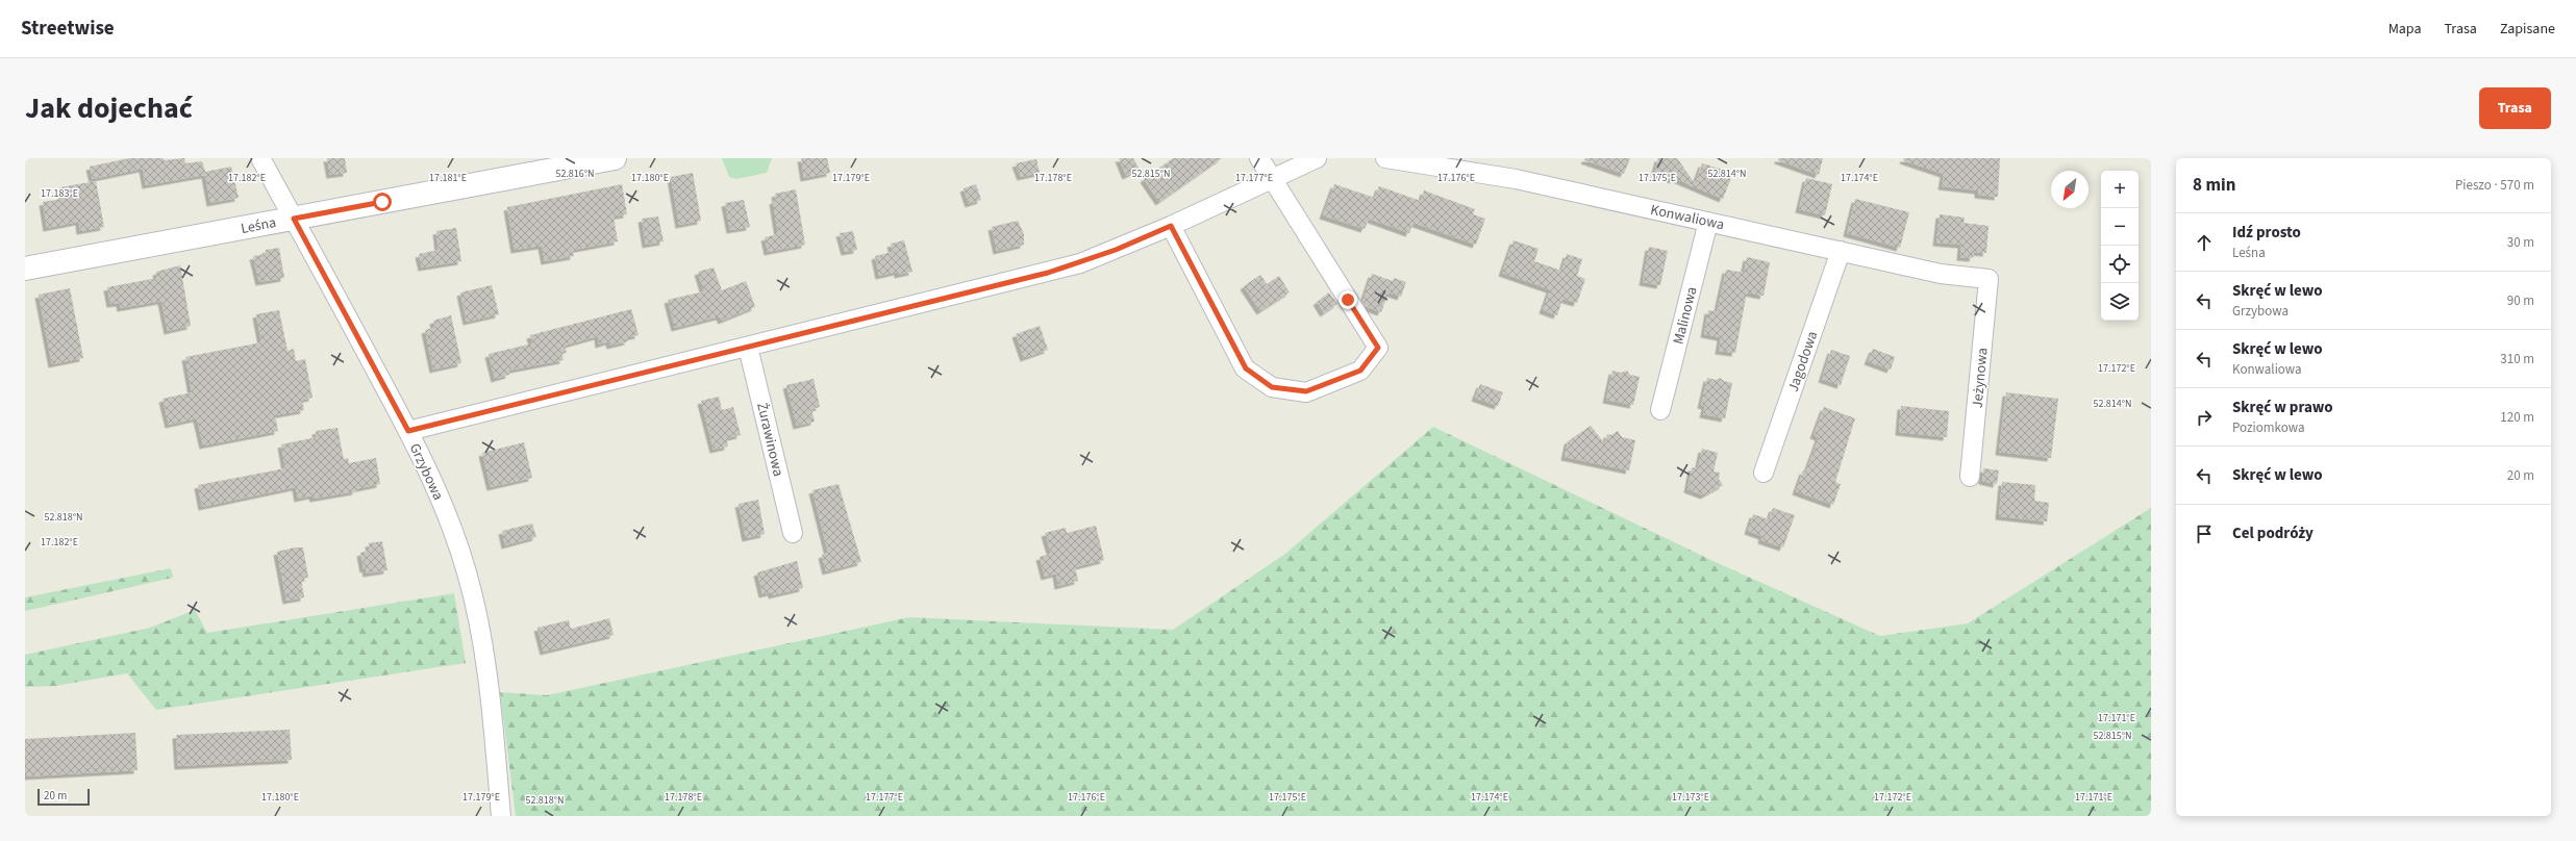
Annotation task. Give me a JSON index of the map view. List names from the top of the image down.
{
  "streets": {
    "street": [
      "Konwaliowa",
      "Leśna",
      "Malinowa",
      "Jagodowa",
      "Jeżynowa",
      "Żurawinowa",
      "Grzybowa"
    ]
  },
  "crossings": [
    ["Konwaliowa", "Malinowa"],
    ["Konwaliowa", "Jagodowa"],
    ["Konwaliowa", "Jeżynowa"],
    ["Leśna", "Grzybowa"]
  ],
  "scale_bar": "20 m",
  "north": "bottom left",
  "page": {
    "header": "Streetwise",
    "nav": ["Mapa", "Trasa", "Zapisane"],
    "title": "Jak dojechać",
    "buttons": "Trasa",
    "heading": ["8 min", "Pieszo · 570 m"],
    "map_buttons": ["+", "−"],
    "list": [
      ["Idź prosto", "Leśna", "30 m"],
      ["Skręć w lewo", "Grzybowa", "90 m"],
      ["Skręć w lewo", "Konwaliowa", "310 m"],
      ["Skręć w prawo", "Poziomkowa", "120 m"],
      ["Skręć w lewo", "20 m"],
      "Cel podróży"
    ],
    "scale": "20 m"
  },
  "coordinates": [
    "52.816°N",
    "52.815°N",
    "52.814°N",
    "17.182°E",
    "17.181°E",
    "17.180°E",
    "17.179°E",
    "17.178°E",
    "17.177°E",
    "17.176°E",
    "17.175°E",
    "17.174°E",
    "17.183°E",
    "17.172°E",
    "52.818°N",
    "17.171°E",
    "17.173°E"
  ]
}
